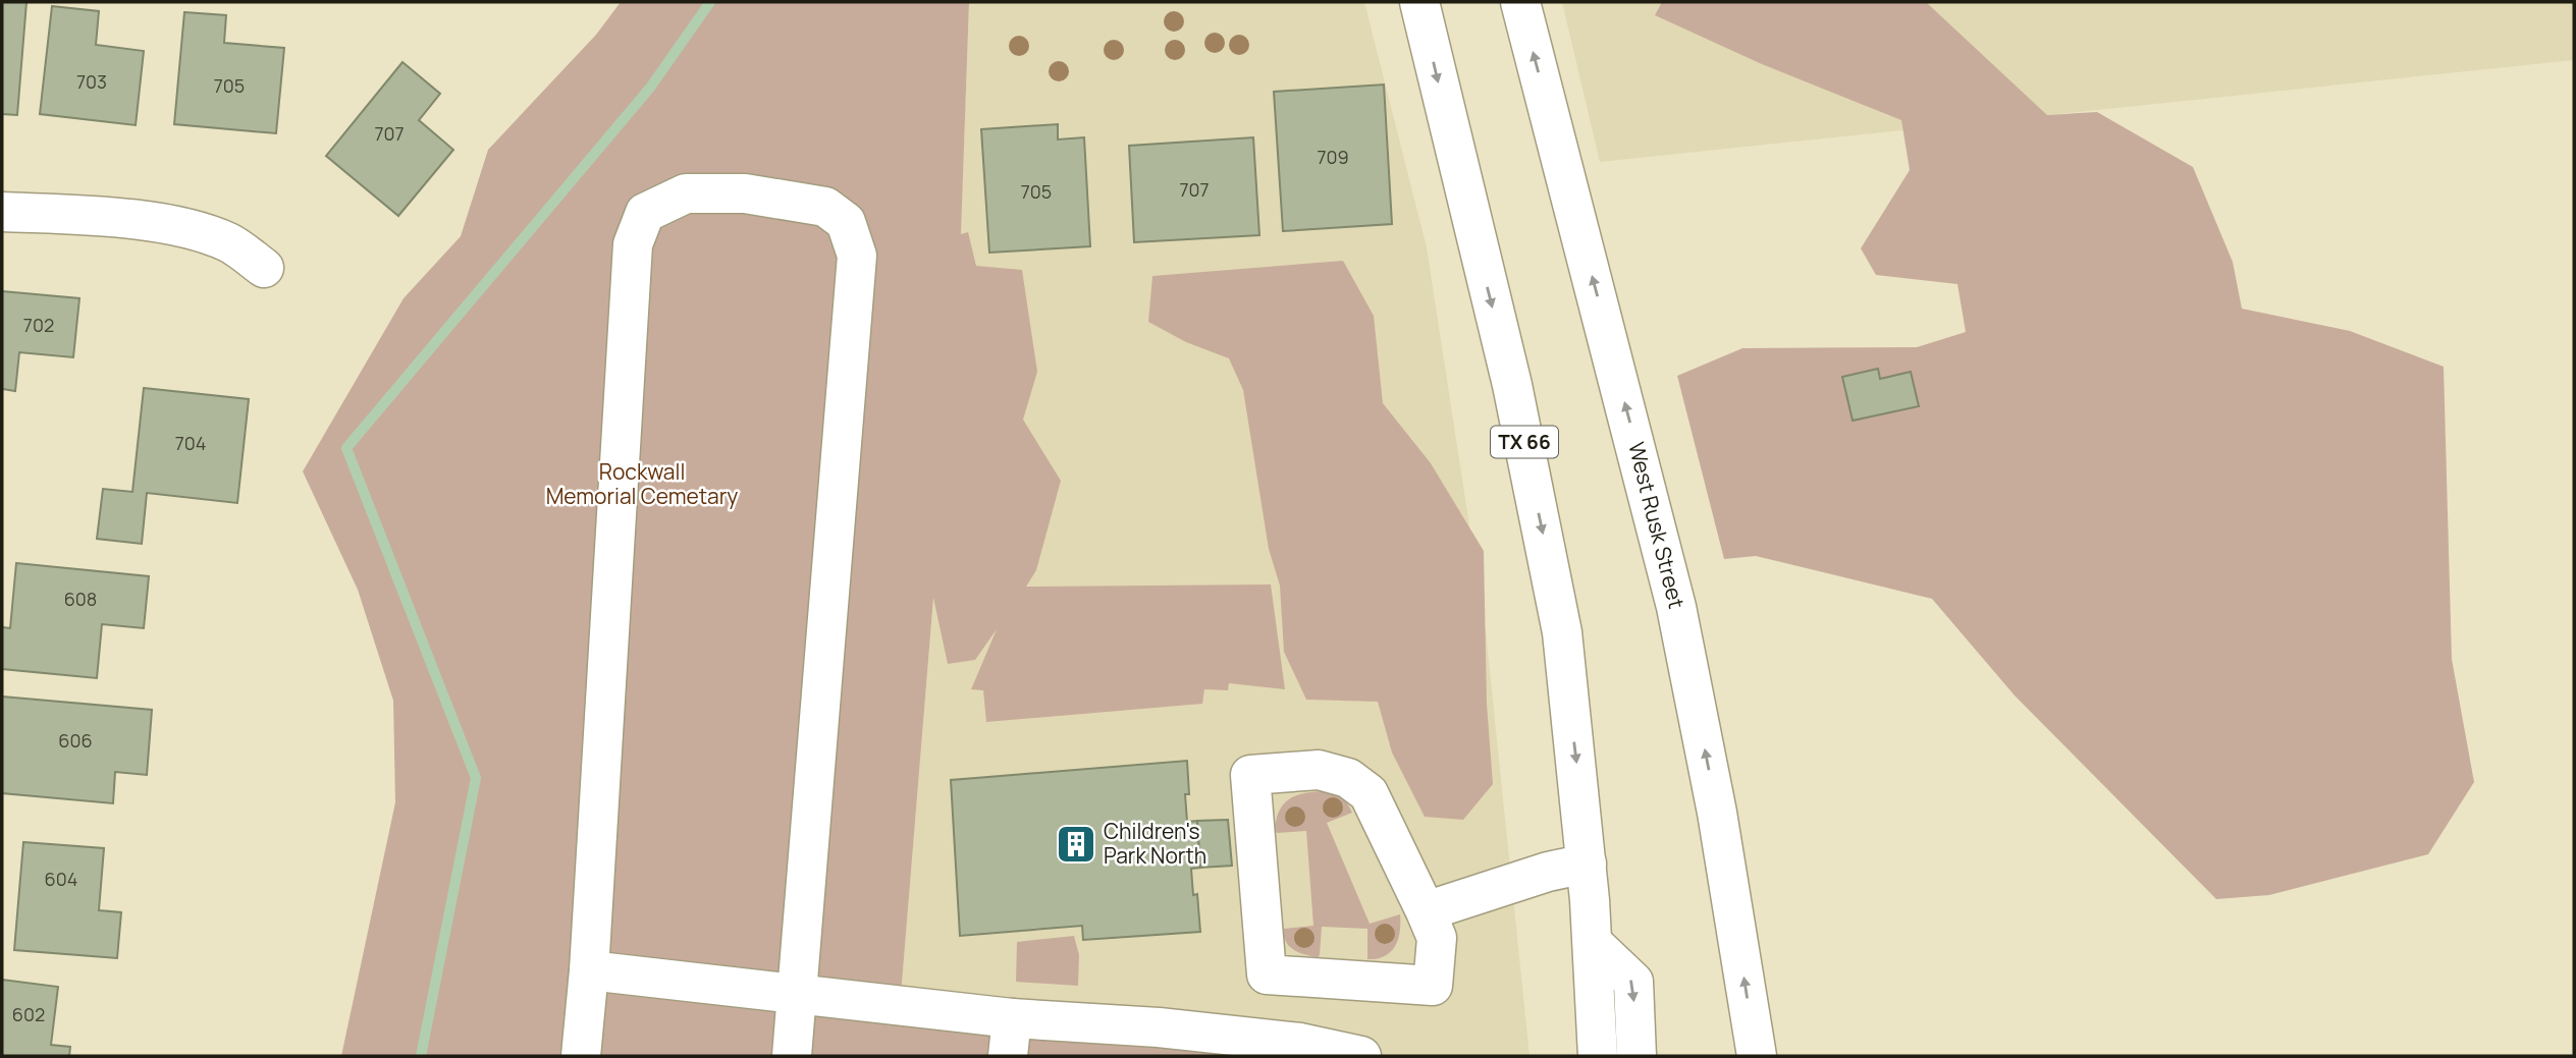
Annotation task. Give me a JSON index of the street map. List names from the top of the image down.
{
  "streets": {
    "main road": ["TX 66", "West Rusk Street"]
  },
  "parks": ["Rockwall Memorial Cemetary"],
  "places": {
    "building": ["Children's Park North"]
  },
  "house_numbers": [
    "703",
    "705",
    "707",
    "709",
    "707",
    "705",
    "702",
    "704",
    "608",
    "606",
    "604",
    "602"
  ]
}
